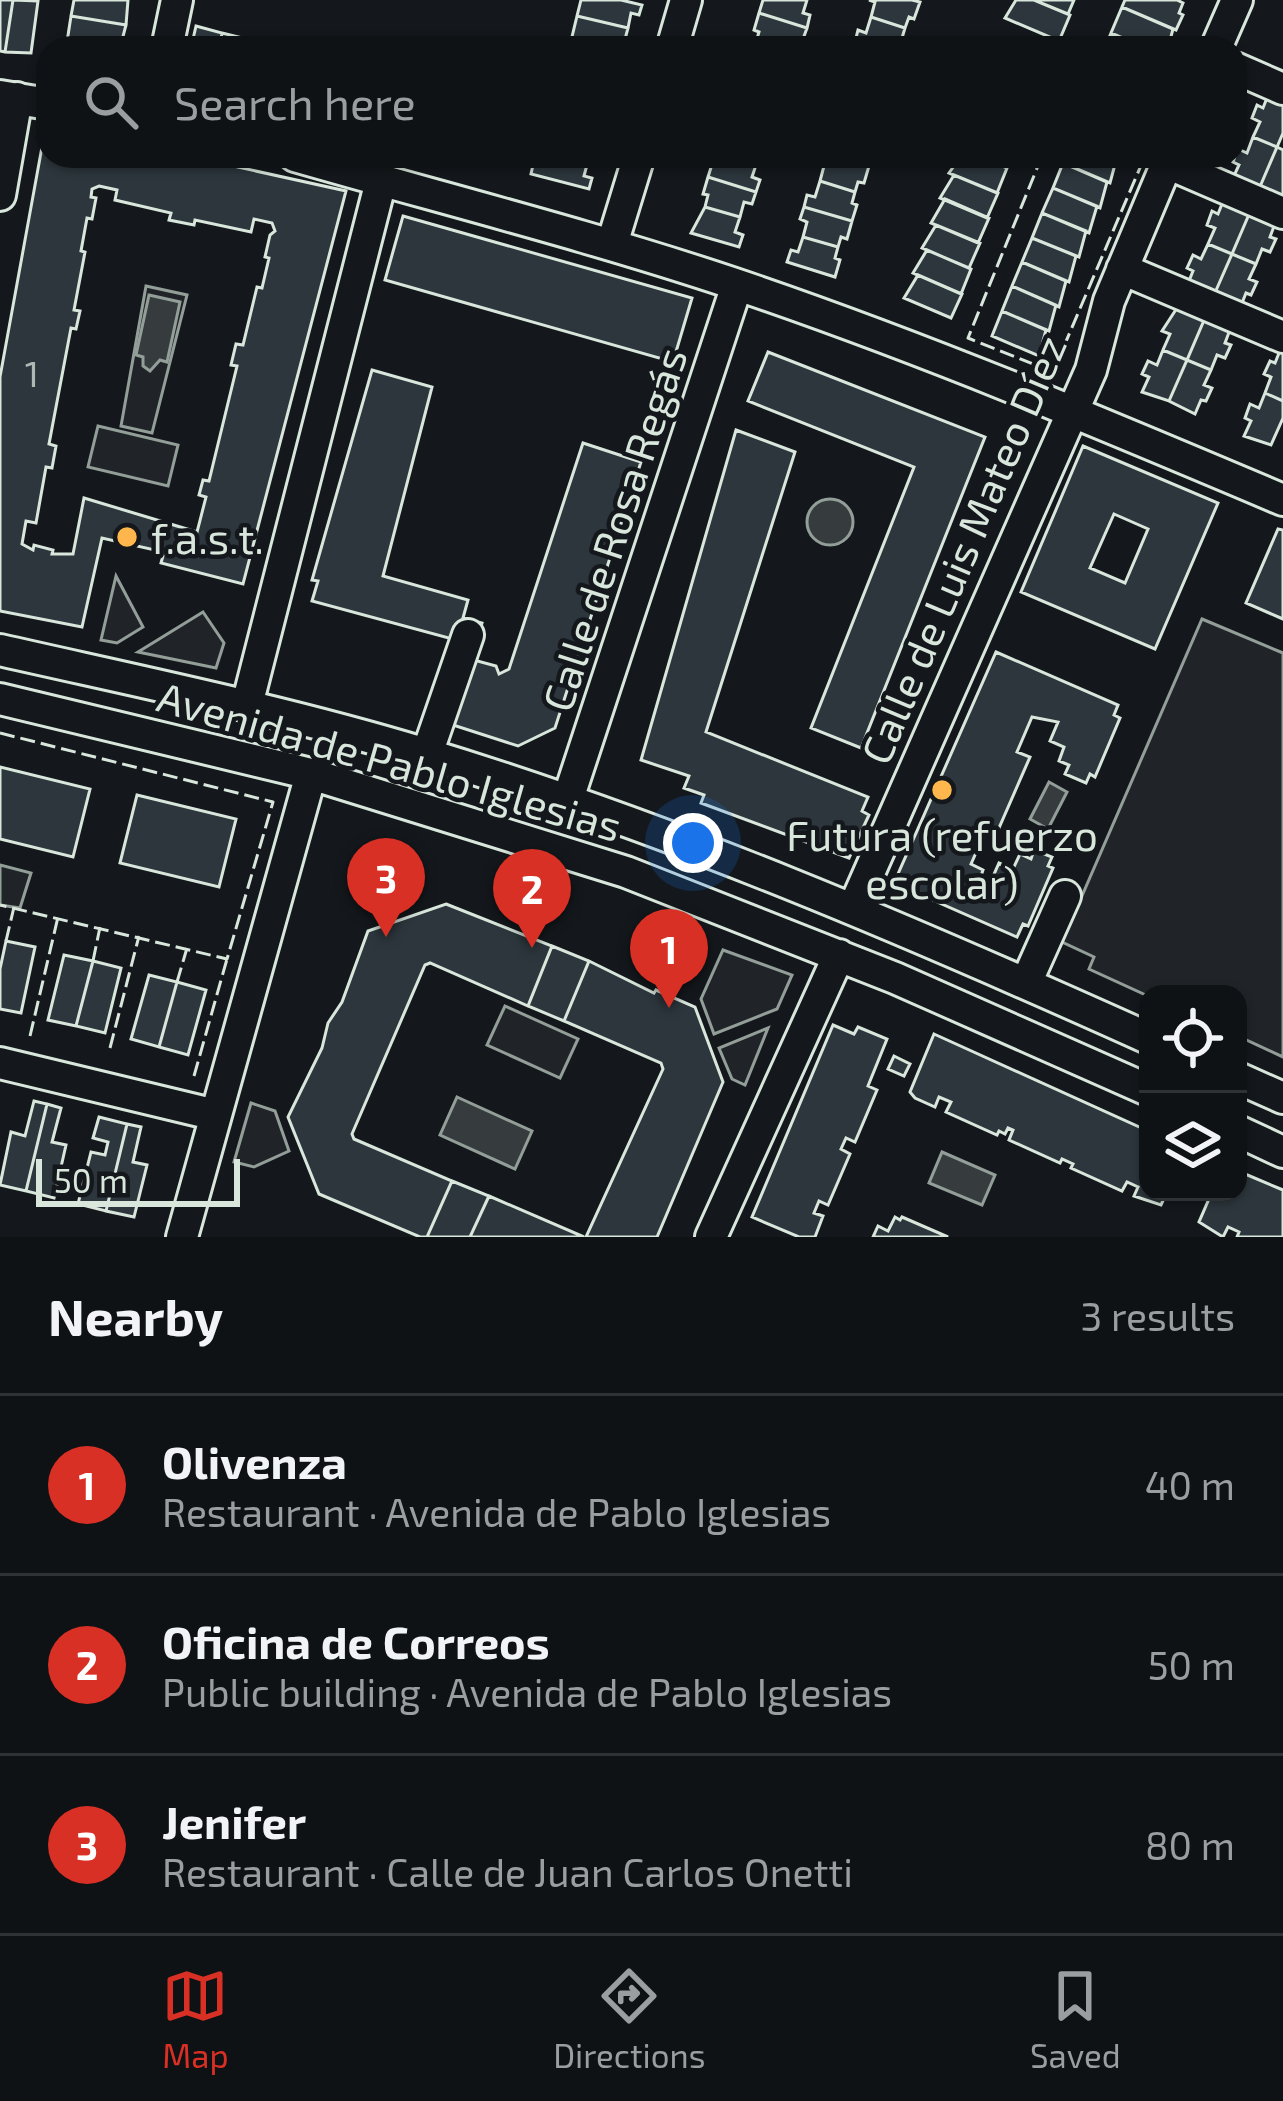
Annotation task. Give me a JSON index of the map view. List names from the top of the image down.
{
  "streets": {
    "street": ["Calle de Rosa Regás", "Calle de Luis Mateo Díez", "Avenida de Pablo Iglesias"]
  },
  "crossings": [
    ["Calle de Rosa Regás", "Avenida de Pablo Iglesias"],
    ["Calle de Luis Mateo Díez", "Avenida de Pablo Iglesias"]
  ],
  "places": ["f.a.s.t.", "Futura (refuerzo escolar)"],
  "house_numbers": ["1"],
  "scale_bar": "50 m",
  "page": {
    "search": "Search here",
    "pins": ["3", "2", "1"],
    "scale": "50 m",
    "heading": ["Nearby", "3 results"],
    "list": [
      {
        "mark": "1",
        "name": "Olivenza",
        "note": "Restaurant · Avenida de Pablo Iglesias",
        "value": "40 m"
      },
      {
        "mark": "2",
        "name": "Oficina de Correos",
        "note": "Public building · Avenida de Pablo Iglesias",
        "value": "50 m"
      },
      {
        "mark": "3",
        "name": "Jenifer",
        "note": "Restaurant · Calle de Juan Carlos Onetti",
        "value": "80 m"
      }
    ],
    "nav": ["Map", "Directions", "Saved"]
  }
}
